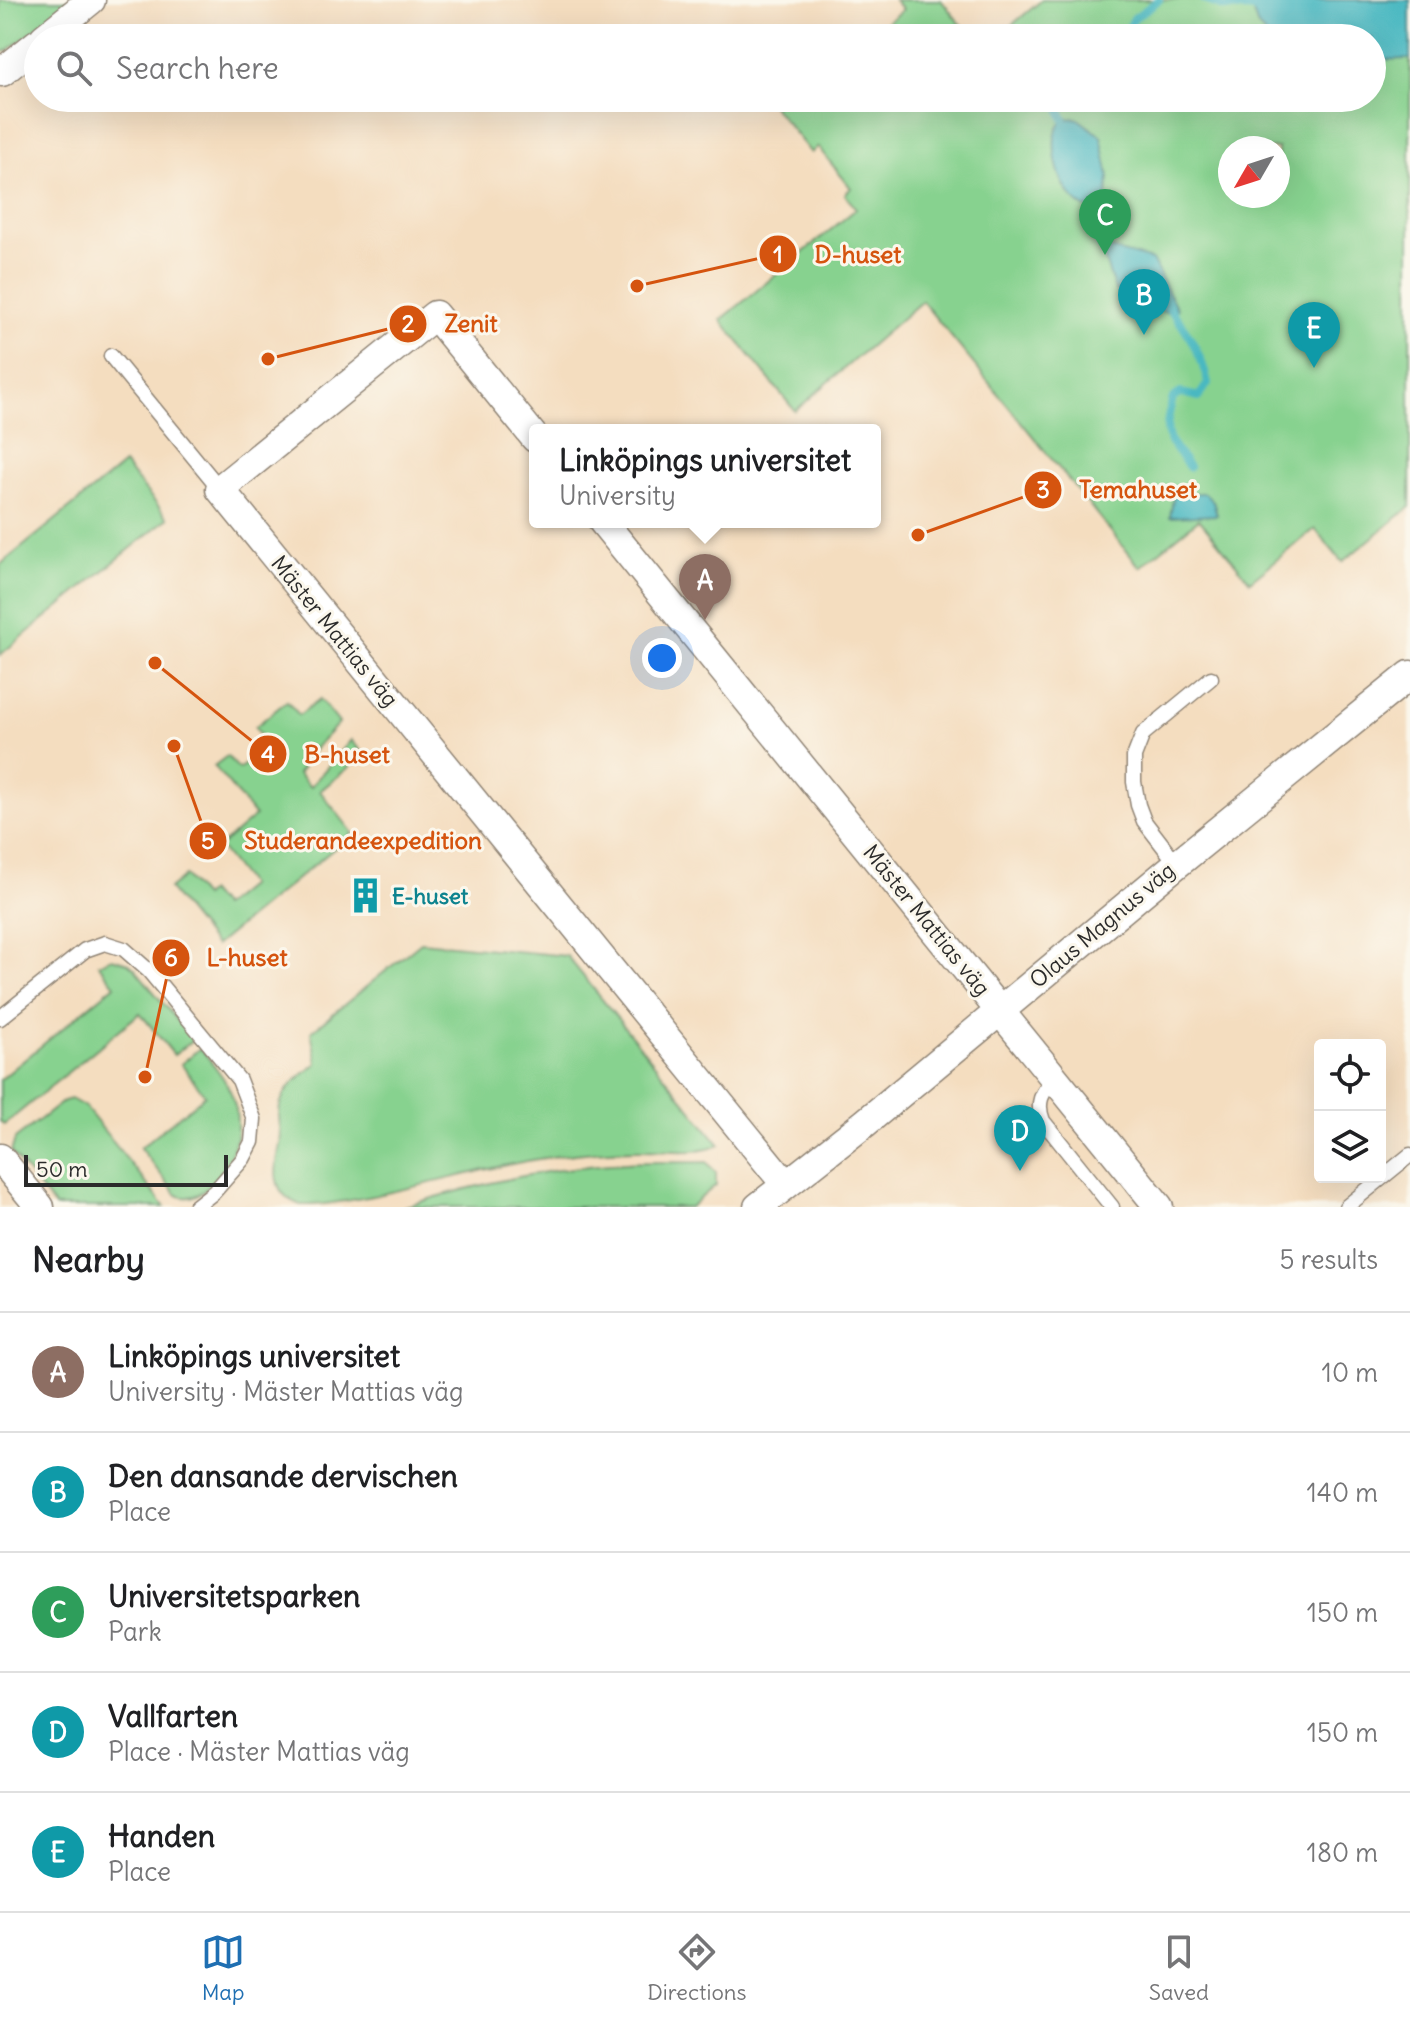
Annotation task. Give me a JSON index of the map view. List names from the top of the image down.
{
  "streets": {
    "street": ["Mäster Mattias väg", "Olaus Magnus väg"]
  },
  "crossings": [
    ["Mäster Mattias väg", "Olaus Magnus väg"]
  ],
  "places": {
    "other": [
      "D-huset",
      "Zenit",
      "Temahuset",
      "B-huset",
      "Studerandeexpedition",
      "L-huset"
    ],
    "building": ["E-huset"]
  },
  "scale_bar": "50 m",
  "north": "bottom left",
  "page": {
    "search": "Search here",
    "pins": [
      "C",
      "B",
      "E",
      "A",
      "D"
    ],
    "popup": ["Linköpings universitet", "University"],
    "scale": "50 m",
    "heading": ["Nearby", "5 results"],
    "list": [
      {
        "mark": "A",
        "name": "Linköpings universitet",
        "note": "University · Mäster Mattias väg",
        "value": "10 m"
      },
      {
        "mark": "B",
        "name": "Den dansande dervischen",
        "note": "Place",
        "value": "140 m"
      },
      {
        "mark": "C",
        "name": "Universitetsparken",
        "note": "Park",
        "value": "150 m"
      },
      {
        "mark": "D",
        "name": "Vallfarten",
        "note": "Place · Mäster Mattias väg",
        "value": "150 m"
      },
      {
        "mark": "E",
        "name": "Handen",
        "note": "Place",
        "value": "180 m"
      }
    ],
    "nav": ["Map", "Directions", "Saved"]
  }
}
